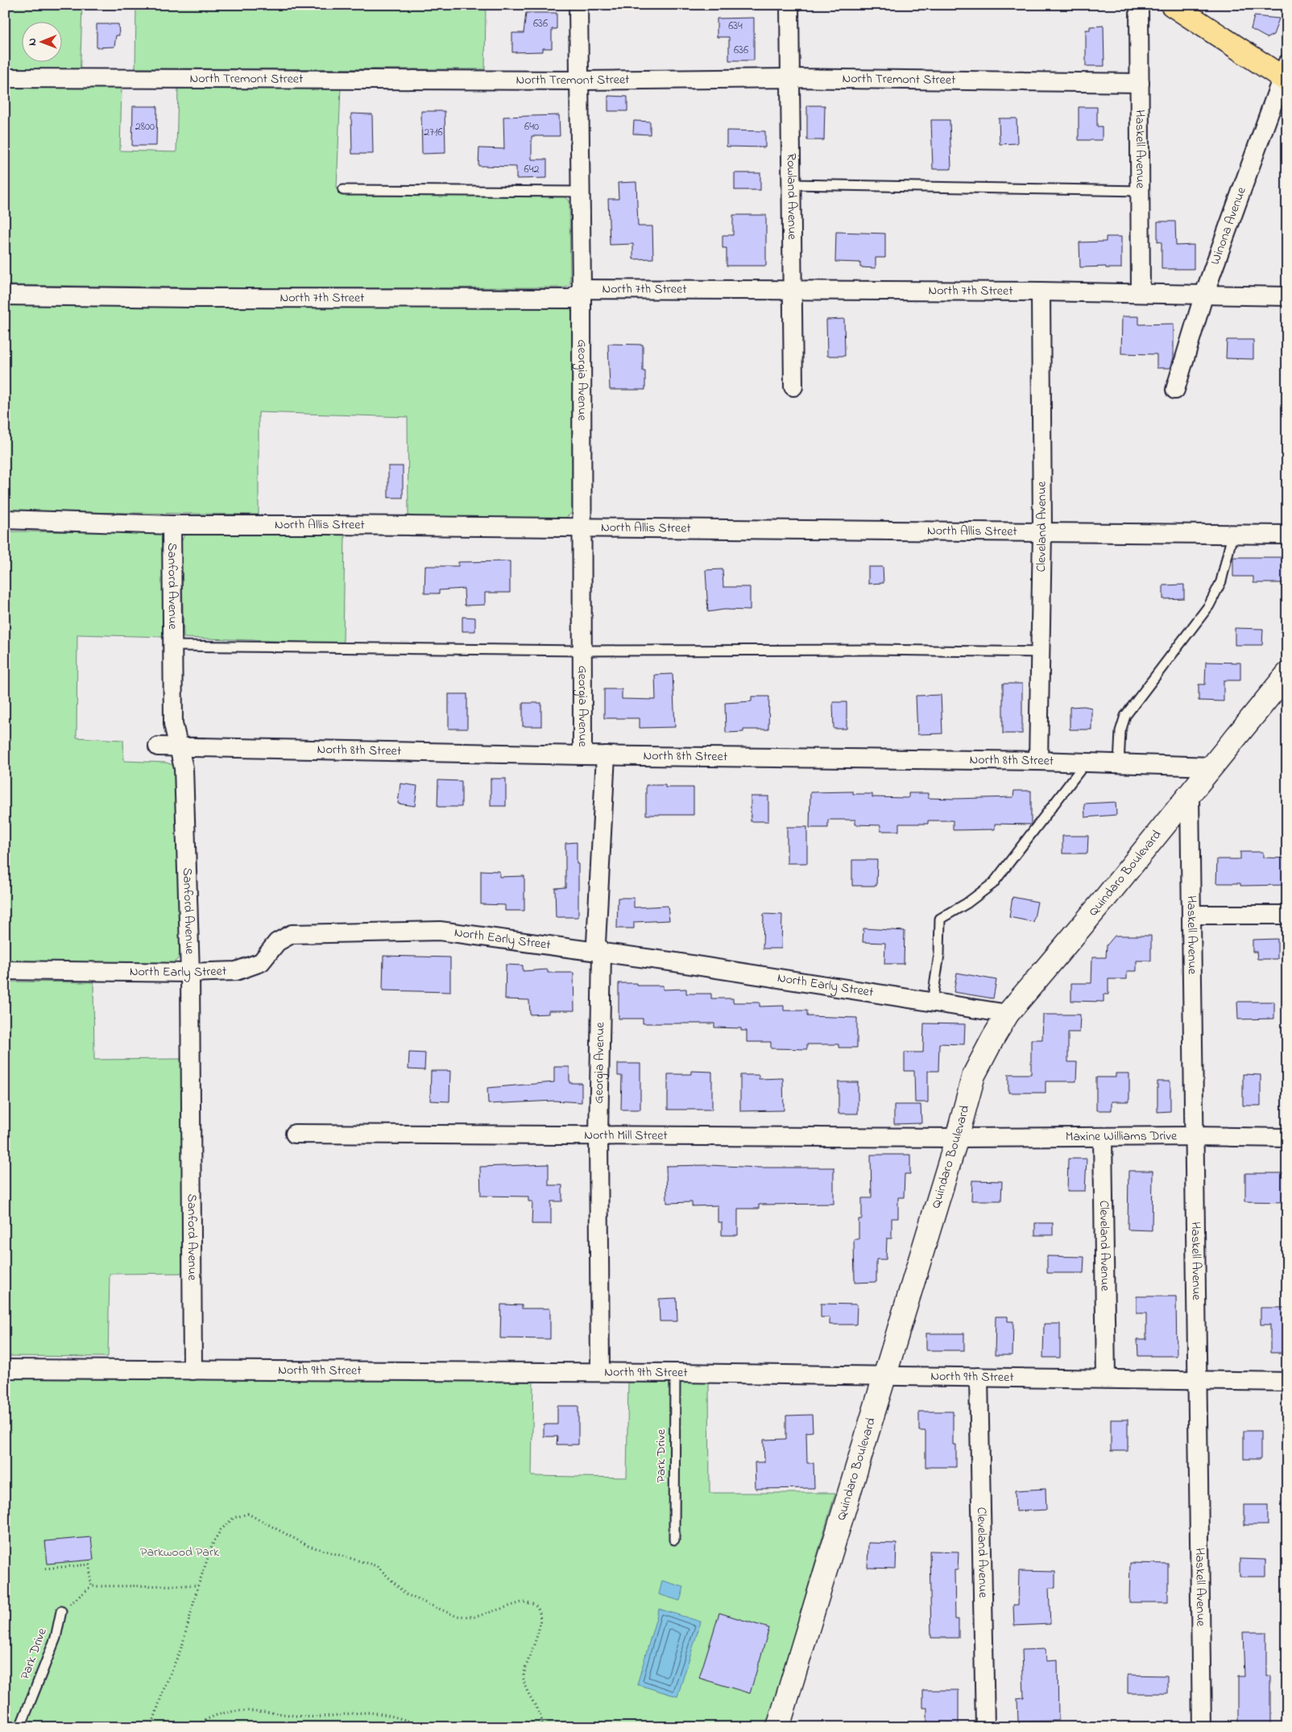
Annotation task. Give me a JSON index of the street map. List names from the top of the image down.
{
  "streets": {
    "main road": ["Quindaro Boulevard"],
    "street": [
      "North Tremont Street",
      "Haskell Avenue",
      "Rowland Avenue",
      "Winona Avenue",
      "North 7th Street",
      "Georgia Avenue",
      "North Allis Street",
      "Cleveland Avenue",
      "Sanford Avenue",
      "North 8th Street",
      "North Early Street",
      "North Mill Street",
      "Maxine Williams Drive",
      "North 9th Street"
    ],
    "lane": ["Park Drive"]
  },
  "crossings": [
    ["North Tremont Street", "Haskell Avenue"],
    ["North Tremont Street", "Rowland Avenue"],
    ["North Tremont Street", "Georgia Avenue"],
    ["Haskell Avenue", "North 7th Street"],
    ["Haskell Avenue", "Quindaro Boulevard"],
    ["Haskell Avenue", "Maxine Williams Drive"],
    ["Haskell Avenue", "North 9th Street"],
    ["Rowland Avenue", "North 7th Street"],
    ["Winona Avenue", "North 7th Street"],
    ["North 7th Street", "Georgia Avenue"],
    ["North 7th Street", "Cleveland Avenue"],
    ["Georgia Avenue", "North Allis Street"],
    ["Georgia Avenue", "North 8th Street"],
    ["Georgia Avenue", "North Early Street"],
    ["Georgia Avenue", "North Mill Street"],
    ["Georgia Avenue", "North 9th Street"],
    ["North Allis Street", "Cleveland Avenue"],
    ["North Allis Street", "Sanford Avenue"],
    ["Cleveland Avenue", "North 8th Street"],
    ["Cleveland Avenue", "Maxine Williams Drive"],
    ["Cleveland Avenue", "North 9th Street"],
    ["Sanford Avenue", "North 8th Street"],
    ["Sanford Avenue", "North Early Street"],
    ["Sanford Avenue", "North 9th Street"],
    ["North 8th Street", "Quindaro Boulevard"],
    ["Quindaro Boulevard", "North Early Street"],
    ["Quindaro Boulevard", "North Mill Street"],
    ["Quindaro Boulevard", "Maxine Williams Drive"],
    ["Quindaro Boulevard", "North 9th Street"],
    ["North Mill Street", "Maxine Williams Drive"],
    ["North 9th Street", "Park Drive"]
  ],
  "parks": ["Parkwood Park"],
  "house_numbers": [
    "636",
    "634",
    "636",
    "2800",
    "640",
    "2716",
    "642"
  ],
  "north": "left"
}
